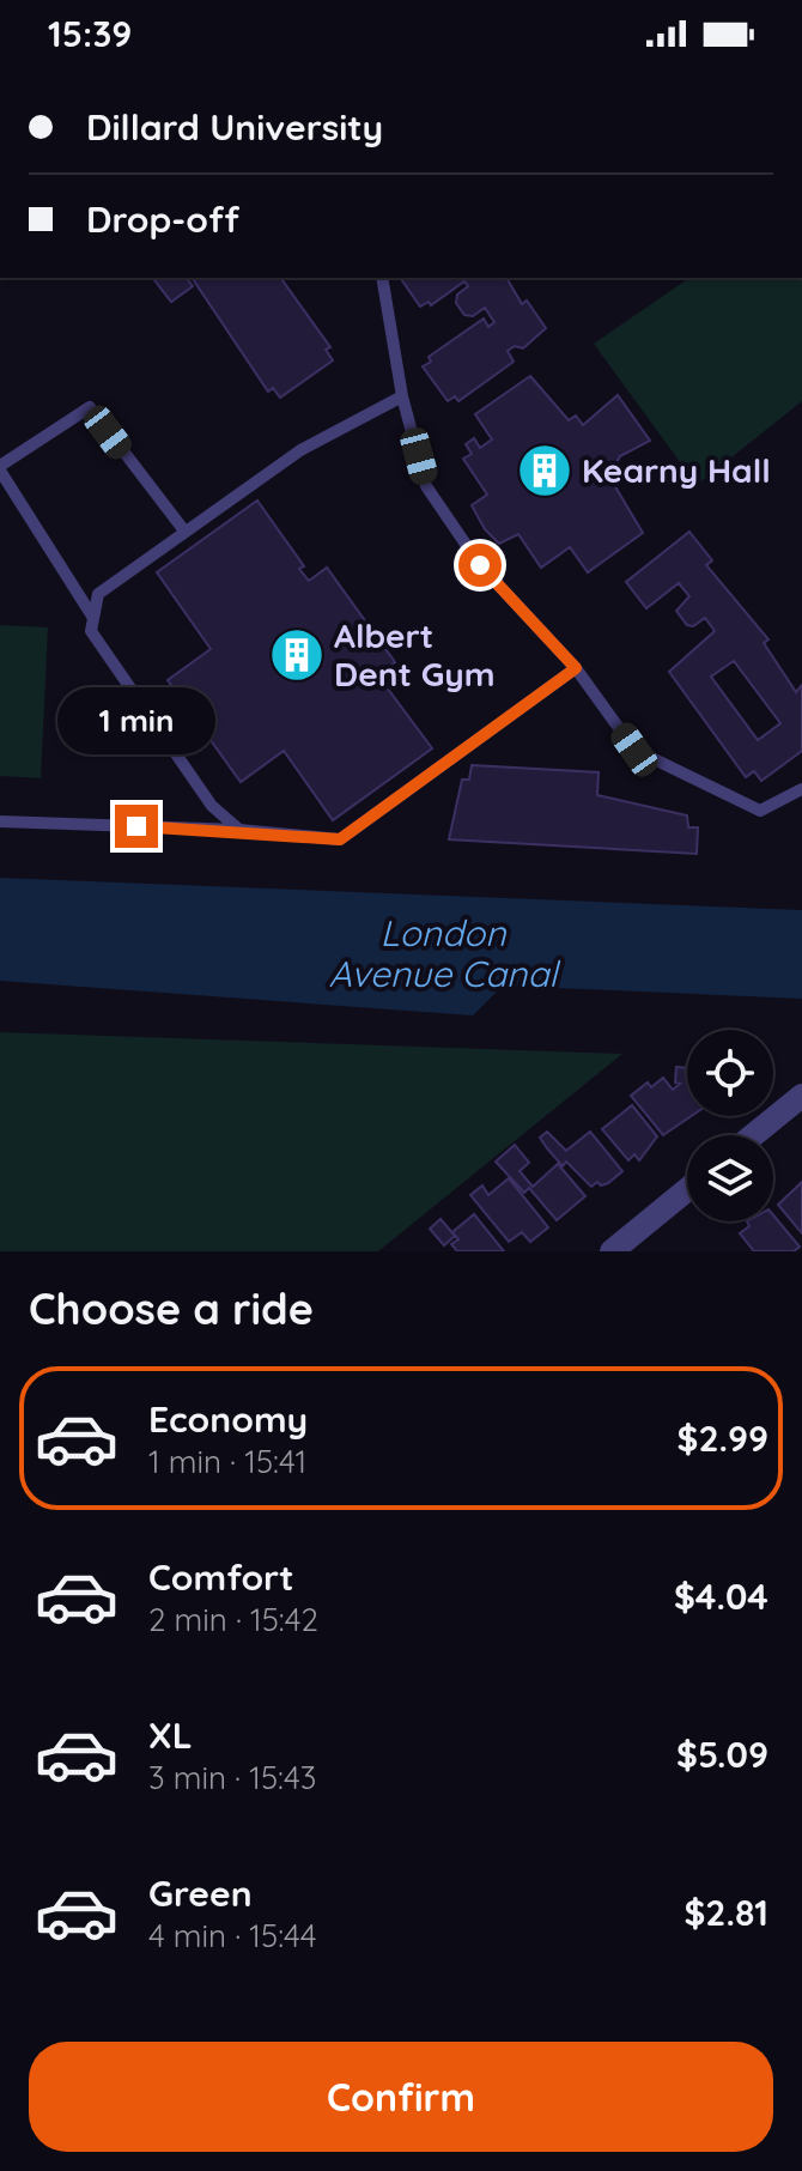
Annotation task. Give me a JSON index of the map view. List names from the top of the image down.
{
  "water": ["London Avenue Canal"],
  "places": {
    "building": ["Kearny Hall", "Albert Dent Gym"]
  },
  "page": {
    "status": "15:39",
    "banner": ["Dillard University", "Drop-off"],
    "bubble": "1 min",
    "heading": "Choose a ride",
    "list": [
      {
        "name": "Economy",
        "note": "1 min · 15:41",
        "value": "$2.99"
      },
      {
        "name": "Comfort",
        "note": "2 min · 15:42",
        "value": "$4.04"
      },
      {
        "name": "XL",
        "note": "3 min · 15:43",
        "value": "$5.09"
      },
      {
        "name": "Green",
        "note": "4 min · 15:44",
        "value": "$2.81"
      }
    ],
    "buttons": "Confirm"
  }
}
